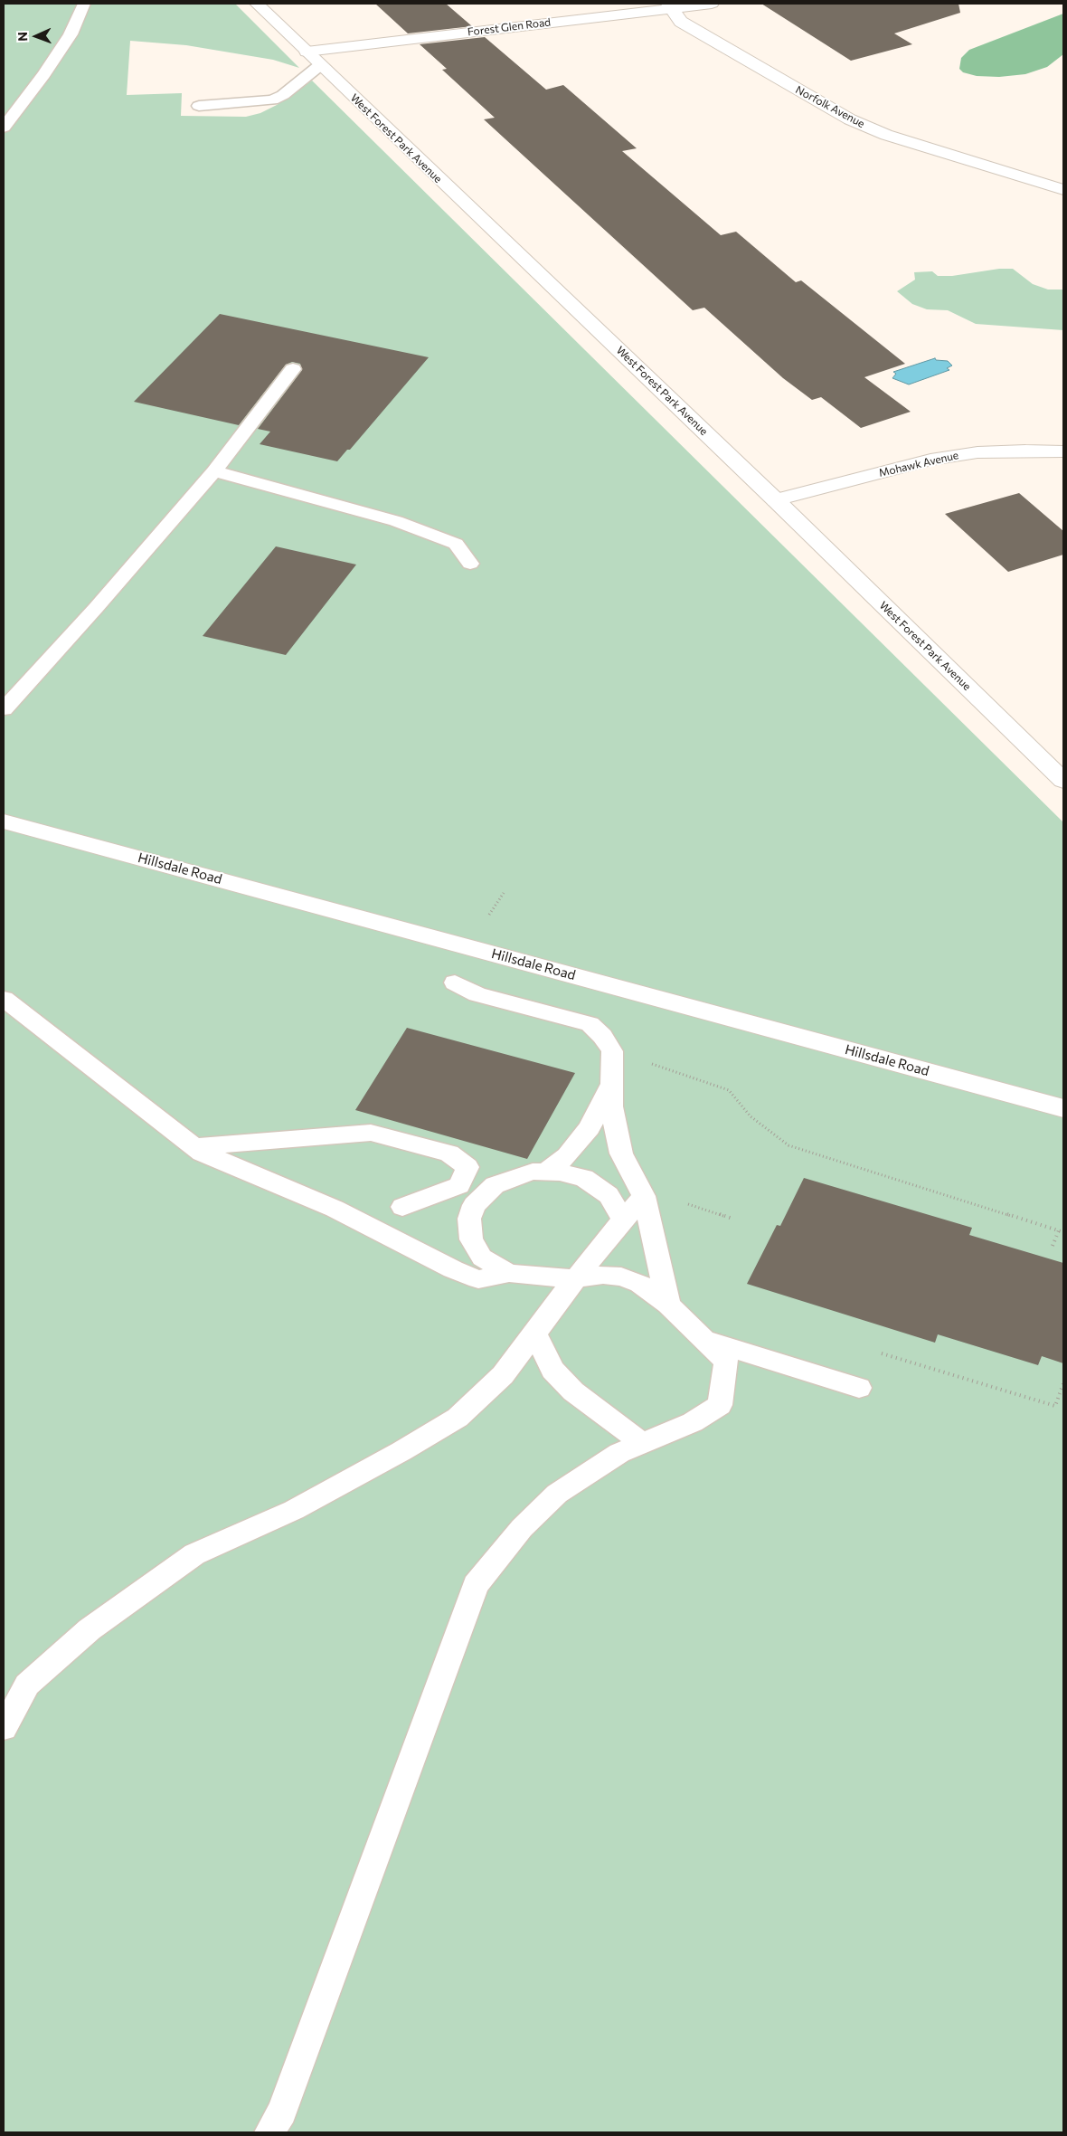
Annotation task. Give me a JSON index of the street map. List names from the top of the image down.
{
  "streets": {
    "main road": [
      "Forest Glen Road",
      "Norfolk Avenue",
      "West Forest Park Avenue",
      "Mohawk Avenue",
      "Hillsdale Road"
    ]
  },
  "crossings": [
    ["Forest Glen Road", "Norfolk Avenue"],
    ["Forest Glen Road", "West Forest Park Avenue"],
    ["West Forest Park Avenue", "Mohawk Avenue"]
  ],
  "north": "left"
}
